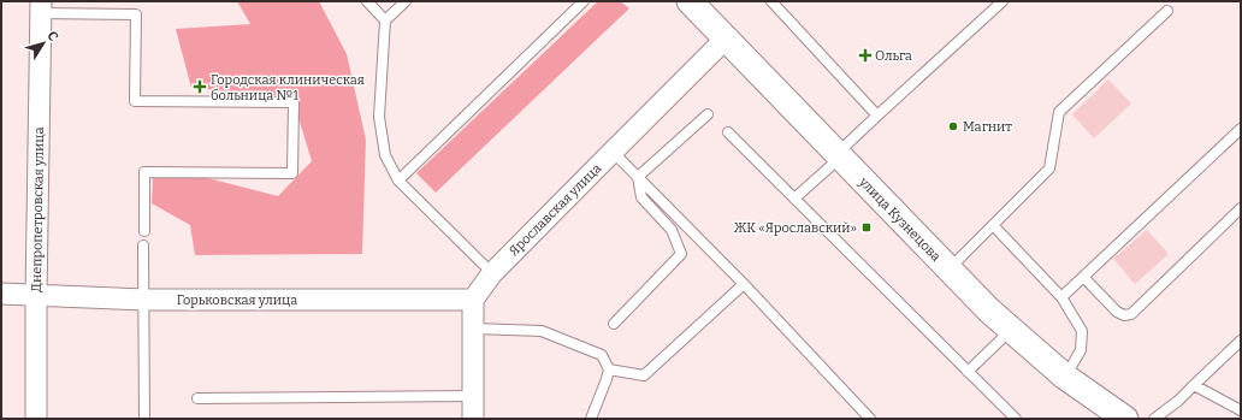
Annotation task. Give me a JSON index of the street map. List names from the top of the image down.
{
  "streets": {
    "street": [
      "Днепропетровская улица",
      "Ярославская улица",
      "улица Кузнецова",
      "Горьковская улица"
    ]
  },
  "crossings": [
    ["Днепропетровская улица", "Горьковская улица"],
    ["Ярославская улица", "улица Кузнецова"],
    ["Ярославская улица", "Горьковская улица"]
  ],
  "places": {
    "health": ["Ольга", "Городская клиническая больница №1"],
    "other": ["Магнит"],
    "transit": ["ЖК «Ярославский»"]
  },
  "north": "top right"
}
